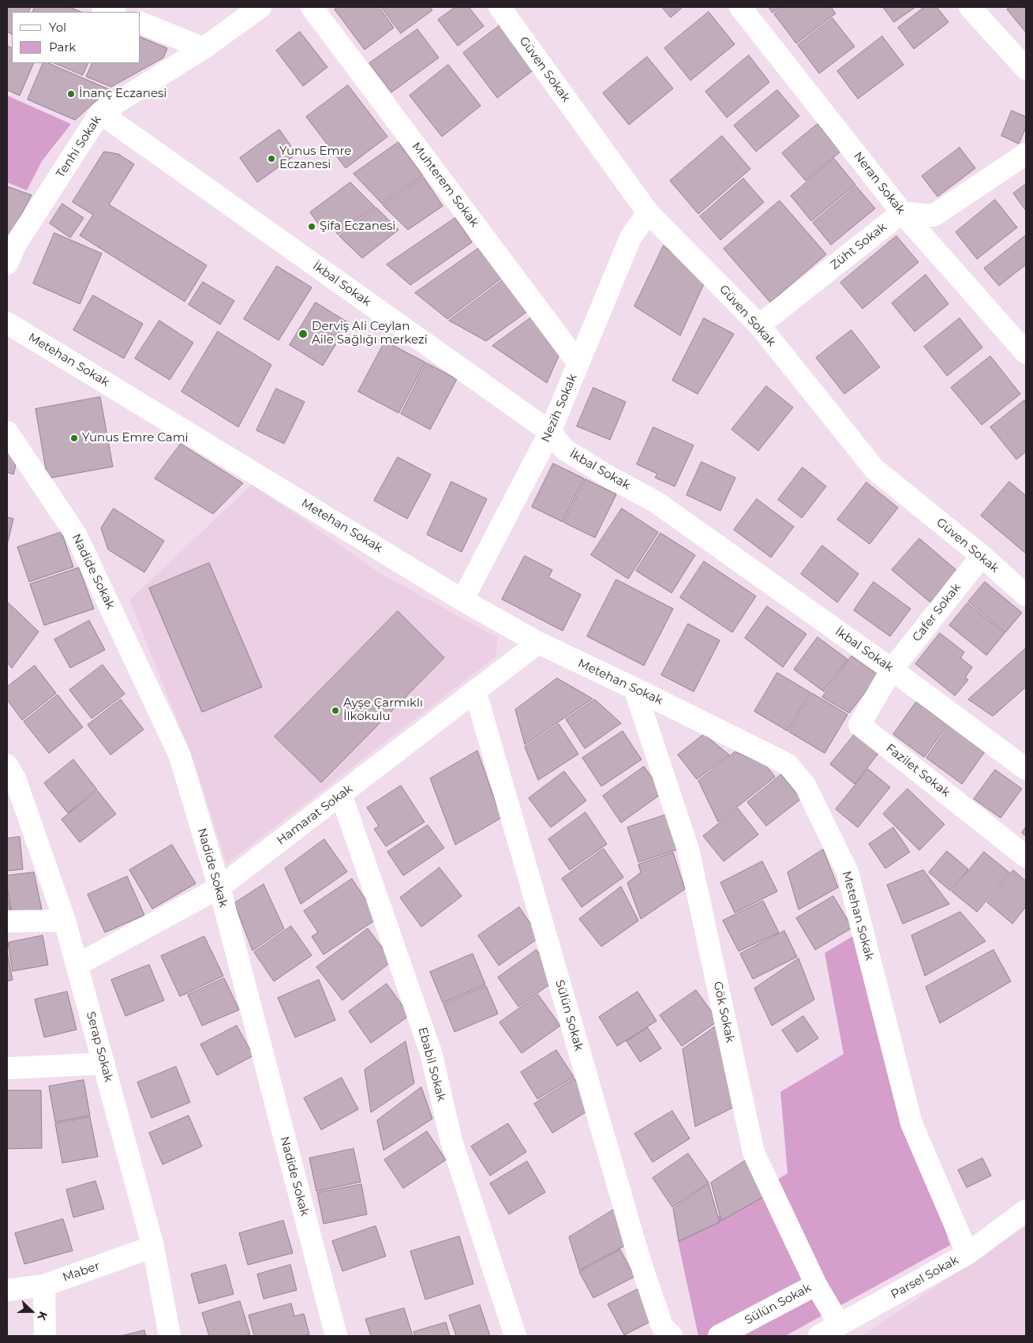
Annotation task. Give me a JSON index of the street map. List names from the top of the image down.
{
  "streets": {
    "street": [
      "Güven Sokak",
      "Tenhi Sokak",
      "Neran Sokak",
      "Muhterem Sokak",
      "Züht Sokak",
      "İkbal Sokak",
      "Metehan Sokak",
      "Nezih Sokak",
      "Nadide Sokak",
      "Cafer Sokak",
      "Fazilet Sokak",
      "Hamarat Sokak",
      "Gök Sokak",
      "Sülün Sokak",
      "Serap Sokak",
      "Ebabil Sokak",
      "Maber",
      "Parsel Sokak"
    ]
  },
  "crossings": [
    ["Güven Sokak", "Züht Sokak"],
    ["Güven Sokak", "Nezih Sokak"],
    ["Güven Sokak", "Cafer Sokak"],
    ["Tenhi Sokak", "İkbal Sokak"],
    ["Neran Sokak", "Züht Sokak"],
    ["Muhterem Sokak", "Nezih Sokak"],
    ["İkbal Sokak", "Nezih Sokak"],
    ["İkbal Sokak", "Cafer Sokak"],
    ["İkbal Sokak", "Fazilet Sokak"],
    ["Metehan Sokak", "Nezih Sokak"],
    ["Metehan Sokak", "Hamarat Sokak"],
    ["Metehan Sokak", "Gök Sokak"],
    ["Metehan Sokak", "Parsel Sokak"],
    ["Nadide Sokak", "Hamarat Sokak"],
    ["Cafer Sokak", "Fazilet Sokak"],
    ["Hamarat Sokak", "Sülün Sokak"],
    ["Hamarat Sokak", "Serap Sokak"],
    ["Hamarat Sokak", "Ebabil Sokak"],
    ["Gök Sokak", "Sülün Sokak"],
    ["Gök Sokak", "Parsel Sokak"],
    ["Serap Sokak", "Maber"]
  ],
  "places": [
    "İnanç Eczanesi",
    "Yunus Emre Eczanesi",
    "Şifa Eczanesi",
    "Derviş Ali Ceylan Aile Sağlığı merkezi",
    "Yunus Emre Cami",
    "Ayşe Çarmıklı İlkokulu"
  ],
  "legend": ["Yol", "Park"],
  "north": "right"
}
